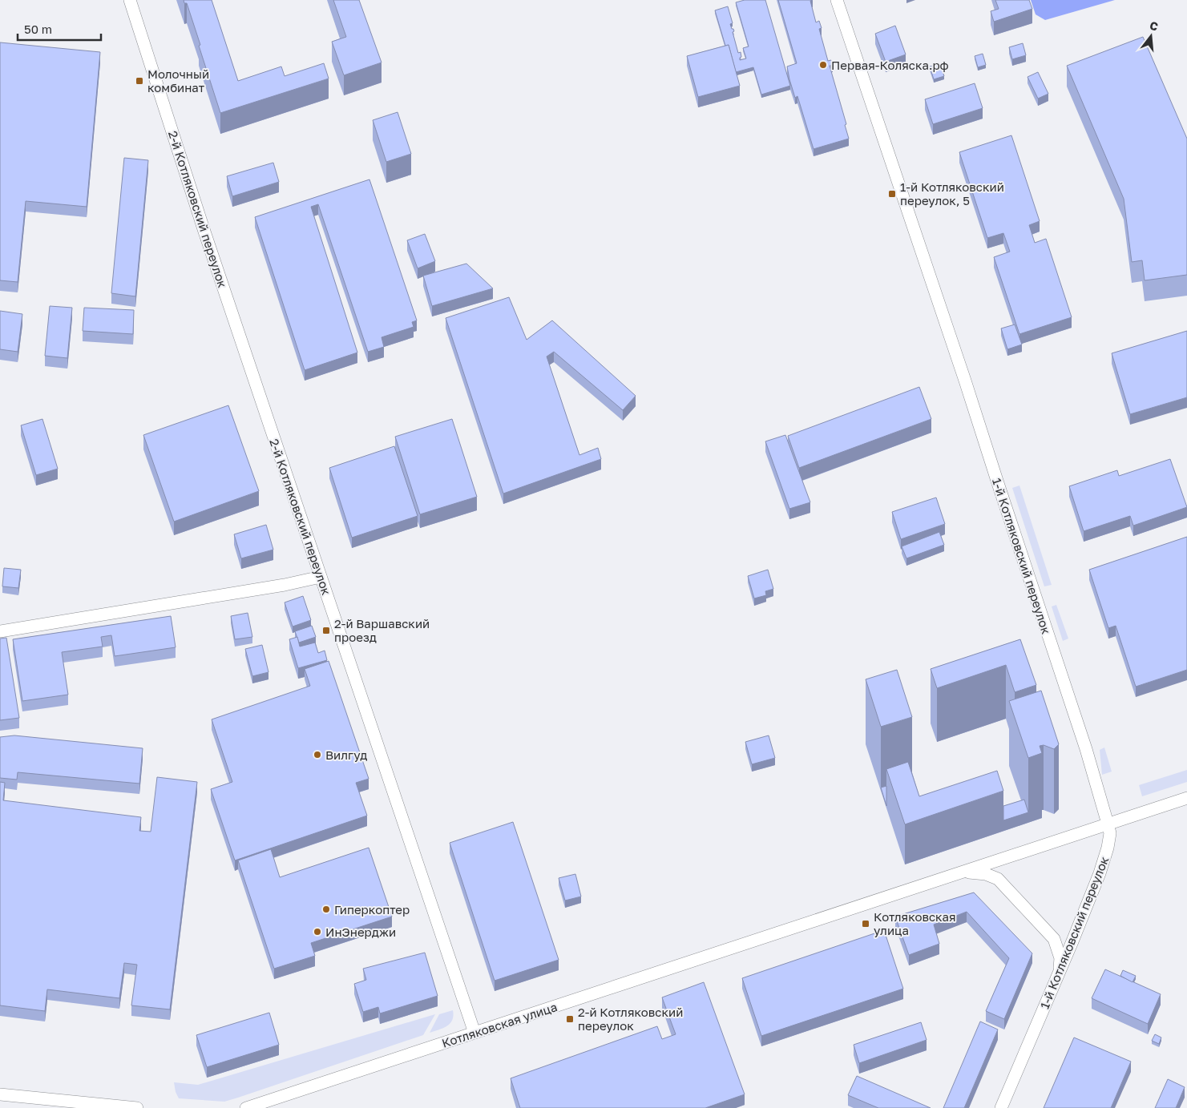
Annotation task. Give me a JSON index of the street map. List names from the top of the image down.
{
  "streets": {
    "street": ["2-й Котляковский переулок", "1-й Котляковский переулок", "Котляковская улица"]
  },
  "crossings": [
    ["2-й Котляковский переулок", "Котляковская улица"],
    ["1-й Котляковский переулок", "Котляковская улица"]
  ],
  "places": {
    "other": [
      "Первая-Коляска.рф",
      "Вилгуд",
      "Гиперкоптер",
      "ИнЭнерджи"
    ],
    "transit": [
      "Молочный комбинат",
      "1-й Котляковский переулок, 5",
      "2-й Варшавский проезд",
      "Котляковская улица",
      "2-й Котляковский переулок"
    ]
  },
  "scale_bar": "50 m",
  "north": "top"
}
